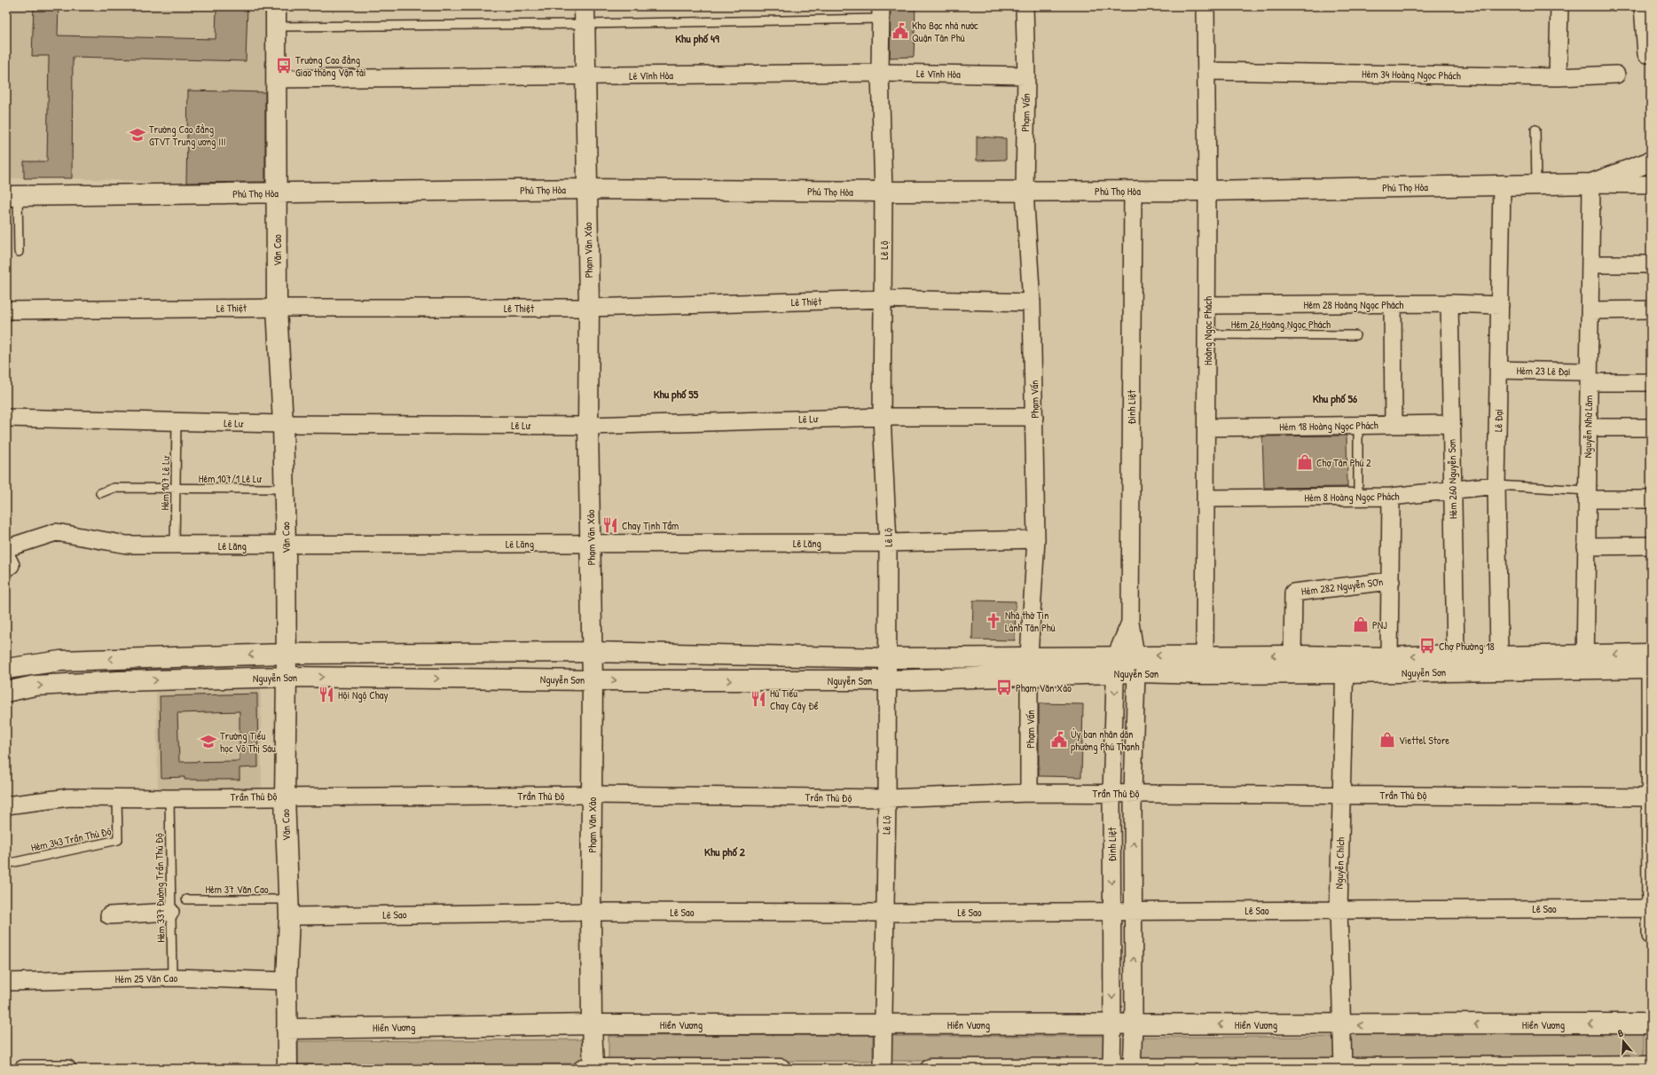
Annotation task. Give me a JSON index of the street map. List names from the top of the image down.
{
  "streets": {
    "street": [
      "Lê Vĩnh Hòa",
      "Hẻm 34 Hoàng Ngọc Phách",
      "Phạm Vấn",
      "Phú Thọ Hòa",
      "Văn Cao",
      "Phạm Văn Xảo",
      "Lê Lộ",
      "Lê Thiệt",
      "Hẻm 28 Hoàng Ngọc Phách",
      "Hoàng Ngọc Phách",
      "Hẻm 23 Lê Đại",
      "Đinh Liệt",
      "Lê Lư",
      "Lê Đại",
      "Hẻm 18 Hoàng Ngọc Phách",
      "Nguyễn Nhữ Lãm",
      "Hẻm 260 Nguyễn Sơn",
      "Hẻm 8 Hoàng Ngọc Phách",
      "Lê Lăng",
      "Hẻm 282 Nguyễn SƠn",
      "Nguyễn Sơn",
      "Trần Thủ Độ",
      "Nguyễn Chích",
      "Lê Sao",
      "Hẻm 25 Văn Cao",
      "Hiền Vương"
    ],
    "lane": [
      "Hẻm 26 Hoàng Ngọc Phách",
      "Hẻm 107/1 Lê Lư",
      "Hẻm 107 Lê Lư",
      "Hẻm 343 Trần Thủ Độ",
      "Hẻm 337 Đường Trần Thủ Độ",
      "Hẻm 37 Văn Cao"
    ]
  },
  "crossings": [
    ["Lê Vĩnh Hòa", "Phạm Vấn"],
    ["Lê Vĩnh Hòa", "Văn Cao"],
    ["Lê Vĩnh Hòa", "Phạm Văn Xảo"],
    ["Lê Vĩnh Hòa", "Lê Lộ"],
    ["Hẻm 34 Hoàng Ngọc Phách", "Hoàng Ngọc Phách"],
    ["Phạm Vấn", "Phú Thọ Hòa"],
    ["Phạm Vấn", "Lê Thiệt"],
    ["Phạm Vấn", "Lê Lư"],
    ["Phạm Vấn", "Lê Lăng"],
    ["Phạm Vấn", "Nguyễn Sơn"],
    ["Phạm Vấn", "Trần Thủ Độ"],
    ["Phú Thọ Hòa", "Văn Cao"],
    ["Phú Thọ Hòa", "Phạm Văn Xảo"],
    ["Phú Thọ Hòa", "Lê Lộ"],
    ["Phú Thọ Hòa", "Hoàng Ngọc Phách"],
    ["Phú Thọ Hòa", "Đinh Liệt"],
    ["Phú Thọ Hòa", "Lê Đại"],
    ["Phú Thọ Hòa", "Nguyễn Nhữ Lãm"],
    ["Văn Cao", "Lê Thiệt"],
    ["Văn Cao", "Lê Lư"],
    ["Văn Cao", "Hẻm 107/1 Lê Lư"],
    ["Văn Cao", "Lê Lăng"],
    ["Văn Cao", "Nguyễn Sơn"],
    ["Văn Cao", "Trần Thủ Độ"],
    ["Văn Cao", "Hẻm 37 Văn Cao"],
    ["Văn Cao", "Lê Sao"],
    ["Văn Cao", "Hẻm 25 Văn Cao"],
    ["Văn Cao", "Hiền Vương"],
    ["Phạm Văn Xảo", "Lê Thiệt"],
    ["Phạm Văn Xảo", "Lê Lư"],
    ["Phạm Văn Xảo", "Lê Lăng"],
    ["Phạm Văn Xảo", "Nguyễn Sơn"],
    ["Phạm Văn Xảo", "Trần Thủ Độ"],
    ["Phạm Văn Xảo", "Lê Sao"],
    ["Phạm Văn Xảo", "Hiền Vương"],
    ["Lê Lộ", "Lê Thiệt"],
    ["Lê Lộ", "Lê Lư"],
    ["Lê Lộ", "Lê Lăng"],
    ["Lê Lộ", "Nguyễn Sơn"],
    ["Lê Lộ", "Trần Thủ Độ"],
    ["Lê Lộ", "Lê Sao"],
    ["Lê Lộ", "Hiền Vương"],
    ["Hẻm 28 Hoàng Ngọc Phách", "Hoàng Ngọc Phách"],
    ["Hẻm 28 Hoàng Ngọc Phách", "Lê Đại"],
    ["Hẻm 28 Hoàng Ngọc Phách", "Hẻm 260 Nguyễn Sơn"],
    ["Hẻm 26 Hoàng Ngọc Phách", "Hoàng Ngọc Phách"],
    ["Hoàng Ngọc Phách", "Hẻm 18 Hoàng Ngọc Phách"],
    ["Hoàng Ngọc Phách", "Hẻm 8 Hoàng Ngọc Phách"],
    ["Hoàng Ngọc Phách", "Nguyễn Sơn"],
    ["Hẻm 23 Lê Đại", "Lê Đại"],
    ["Hẻm 23 Lê Đại", "Nguyễn Nhữ Lãm"],
    ["Đinh Liệt", "Nguyễn Sơn"],
    ["Đinh Liệt", "Trần Thủ Độ"],
    ["Đinh Liệt", "Lê Sao"],
    ["Đinh Liệt", "Hiền Vương"],
    ["Lê Lư", "Hẻm 107 Lê Lư"],
    ["Lê Đại", "Hẻm 8 Hoàng Ngọc Phách"],
    ["Lê Đại", "Nguyễn Sơn"],
    ["Hẻm 18 Hoàng Ngọc Phách", "Hẻm 260 Nguyễn Sơn"],
    ["Nguyễn Nhữ Lãm", "Nguyễn Sơn"],
    ["Hẻm 107/1 Lê Lư", "Hẻm 107 Lê Lư"],
    ["Hẻm 260 Nguyễn Sơn", "Hẻm 8 Hoàng Ngọc Phách"],
    ["Hẻm 260 Nguyễn Sơn", "Nguyễn Sơn"],
    ["Hẻm 107 Lê Lư", "Lê Lăng"],
    ["Hẻm 282 Nguyễn SƠn", "Nguyễn Sơn"],
    ["Nguyễn Sơn", "Nguyễn Chích"],
    ["Trần Thủ Độ", "Hẻm 343 Trần Thủ Độ"],
    ["Trần Thủ Độ", "Nguyễn Chích"],
    ["Trần Thủ Độ", "Hẻm 337 Đường Trần Thủ Độ"],
    ["Nguyễn Chích", "Lê Sao"],
    ["Nguyễn Chích", "Hiền Vương"],
    ["Hẻm 337 Đường Trần Thủ Độ", "Hẻm 25 Văn Cao"],
    ["Hẻm 37 Văn Cao", "Lê Sao"]
  ],
  "districts": [
    "Khu phố 49",
    "Khu phố 55",
    "Khu phố 56",
    "Khu phố 2"
  ],
  "places": {
    "public building": ["Kho Bạc nhà nước Quận Tân Phú", "Ủy ban nhân dân phường Phú Thạnh"],
    "bus stop": ["Trường Cao đẳng Giao thông Vận tải", "Chợ Phường 18", "Phạm Văn Xảo"],
    "school or university": ["Trường Cao đẳng GTVT Trung ương III", "Trường Tiểu học Võ Thị Sáu"],
    "shop": ["Chợ Tân Phú 2", "PNJ", "Viettel Store"],
    "restaurant": ["Chay Tịnh Tầm", "Hội Ngộ Chay", "Hủ Tiếu Chay Cây Đề"],
    "church": ["Nhà thờ Tin Lành Tân Phú"]
  },
  "north": "top"
}
